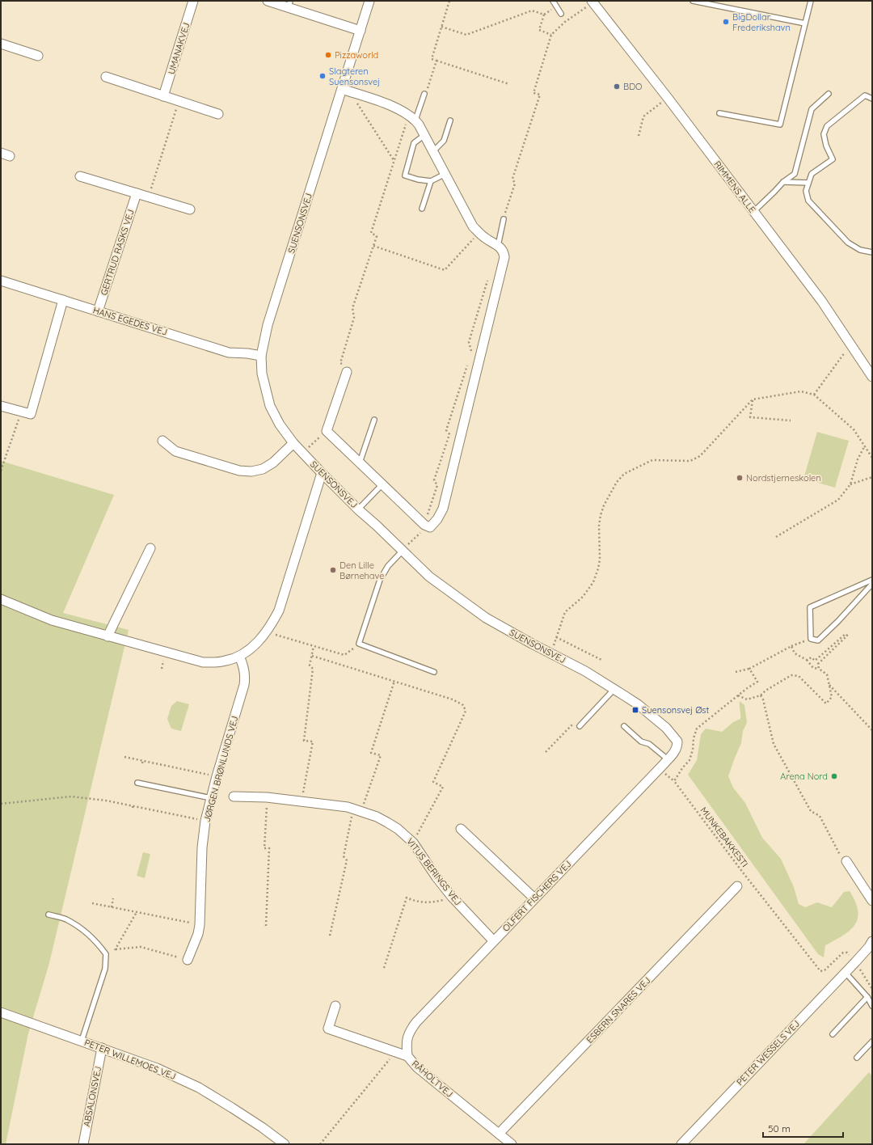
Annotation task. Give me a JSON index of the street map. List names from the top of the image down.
{
  "streets": {
    "street": [
      "UMANAKVEJ",
      "RIMMENS ALLE",
      "SUENSONSVEJ",
      "GERTRUD RASKS VEJ",
      "HANS EGEDES VEJ",
      "JØRGEN BRØNLUNDS VEJ",
      "VITUS BERINGS VEJ",
      "OLFERT FISCHERS VEJ",
      "ESBERN SNARES VEJ",
      "PETER WESSELS VEJ",
      "PETER WILLEMOES VEJ",
      "RÅHOLTVEJ",
      "ABSALONSVEJ"
    ],
    "path": ["MUNKEBAKKESTI"]
  },
  "crossings": [
    ["SUENSONSVEJ", "HANS EGEDES VEJ"],
    ["SUENSONSVEJ", "OLFERT FISCHERS VEJ"],
    ["GERTRUD RASKS VEJ", "HANS EGEDES VEJ"],
    ["MUNKEBAKKESTI", "PETER WESSELS VEJ"],
    ["VITUS BERINGS VEJ", "OLFERT FISCHERS VEJ"],
    ["OLFERT FISCHERS VEJ", "RÅHOLTVEJ"],
    ["ESBERN SNARES VEJ", "RÅHOLTVEJ"],
    ["PETER WILLEMOES VEJ", "ABSALONSVEJ"]
  ],
  "places": {
    "other": [
      "BigDollar Frederikshavn",
      "Pizzaworld",
      "Slagteren Suensonsvej",
      "BDO",
      "Nordstjerneskolen",
      "Den Lille Børnehave",
      "Arena Nord"
    ],
    "transit": ["Suensonsvej Øst"]
  },
  "scale_bar": "50 m"
}
